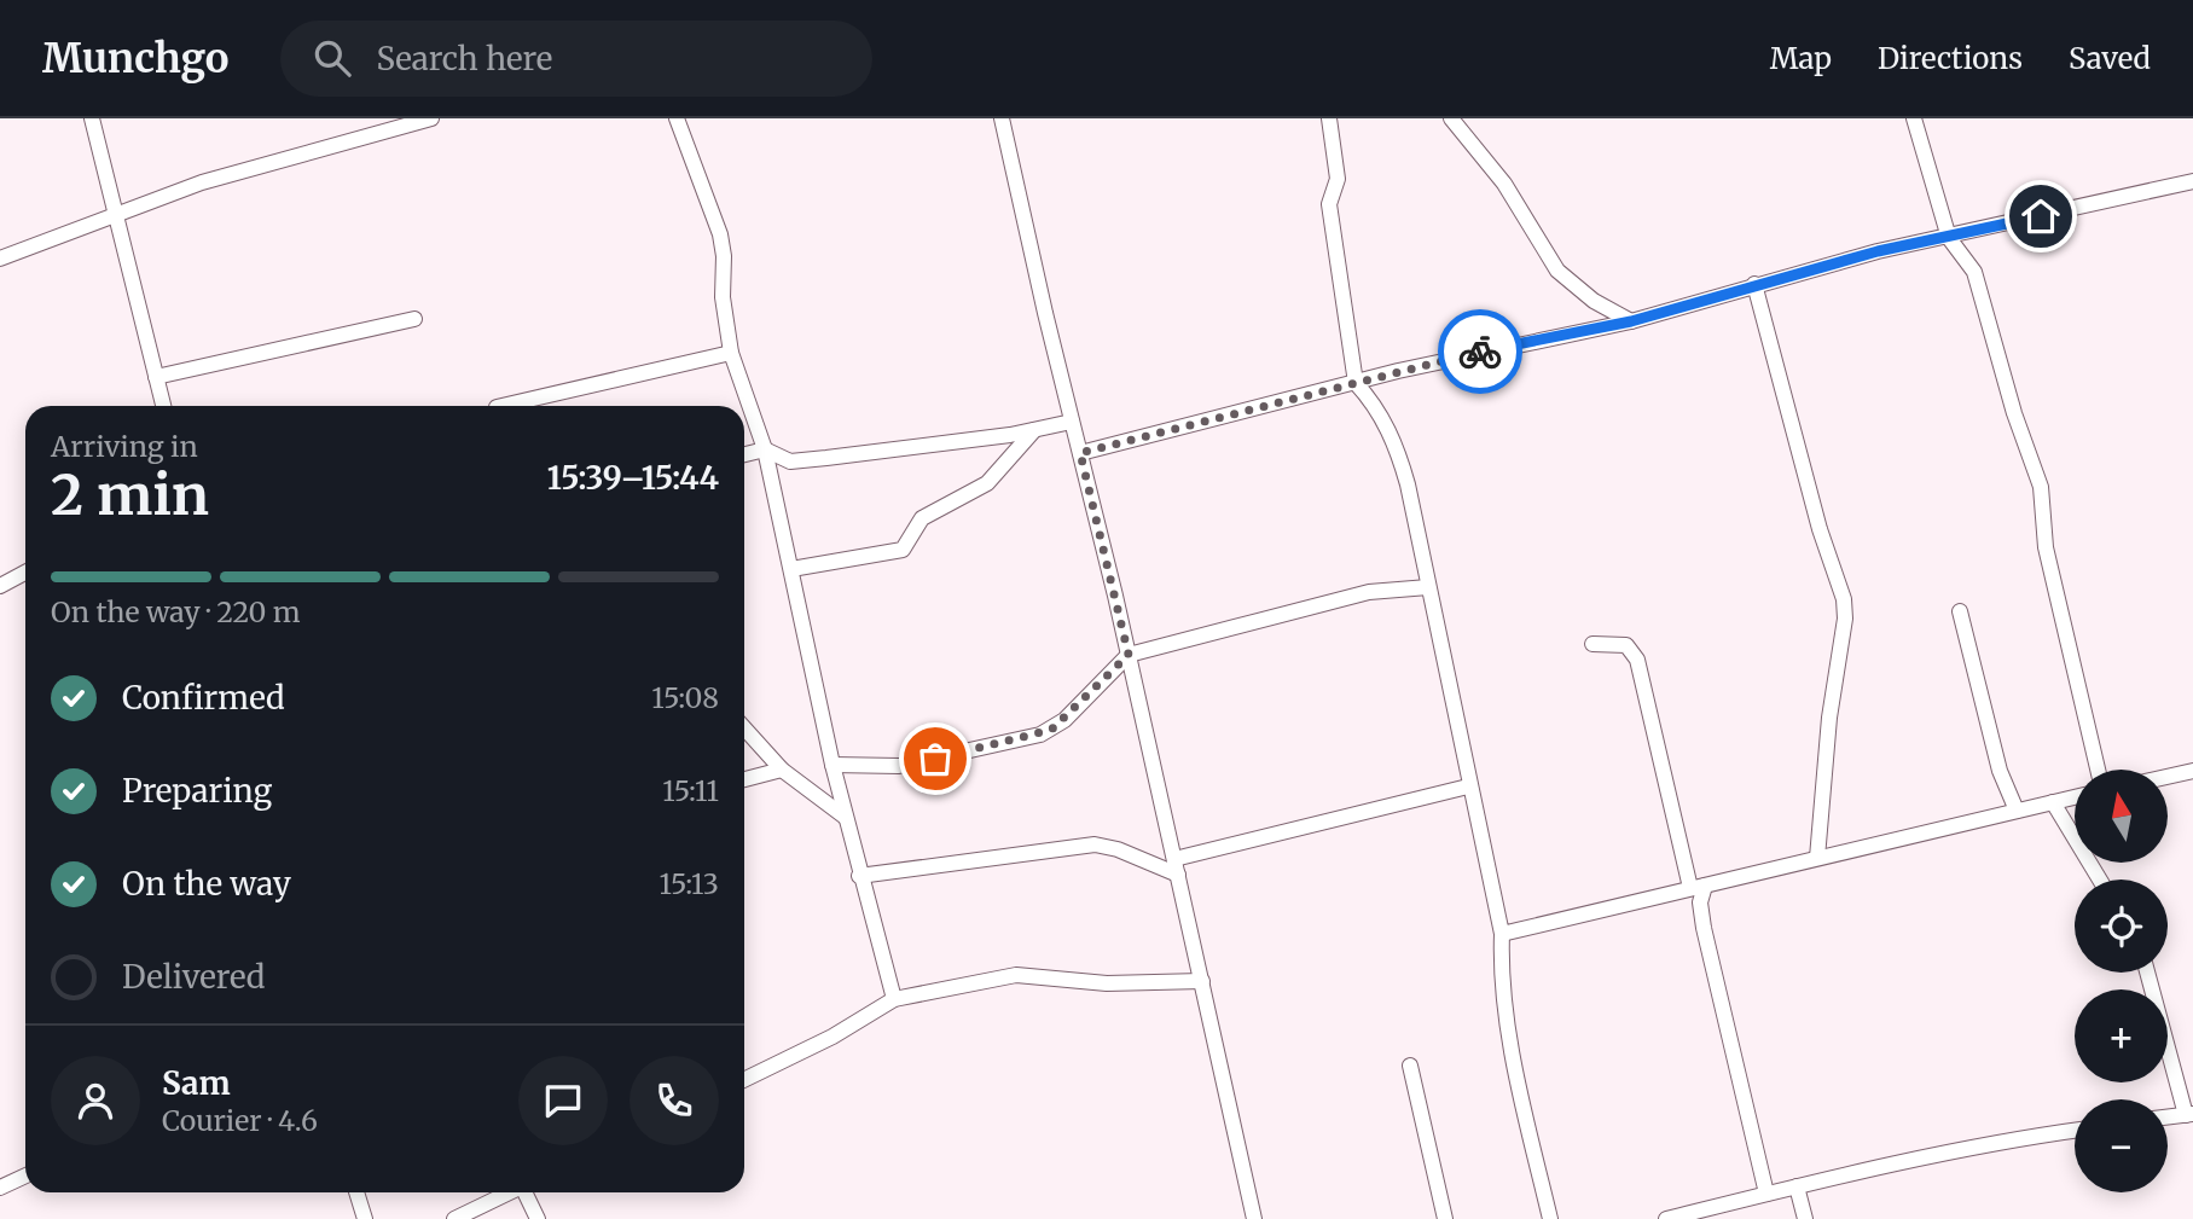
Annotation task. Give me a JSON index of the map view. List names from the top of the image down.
{
  "north": "top",
  "page": {
    "header": "Munchgo",
    "search": "Search here",
    "nav": ["Map", "Directions", "Saved"],
    "heading": ["2 min", "Arriving in", "15:39–15:44"],
    "panel": ["Sam", "Courier · 4.6"],
    "bar": "On the way · 220 m",
    "list": [
      ["Confirmed", "15:08"],
      ["Preparing", "15:11"],
      ["On the way", "15:13"],
      "Delivered"
    ],
    "map_buttons": ["+", "−"]
  }
}
